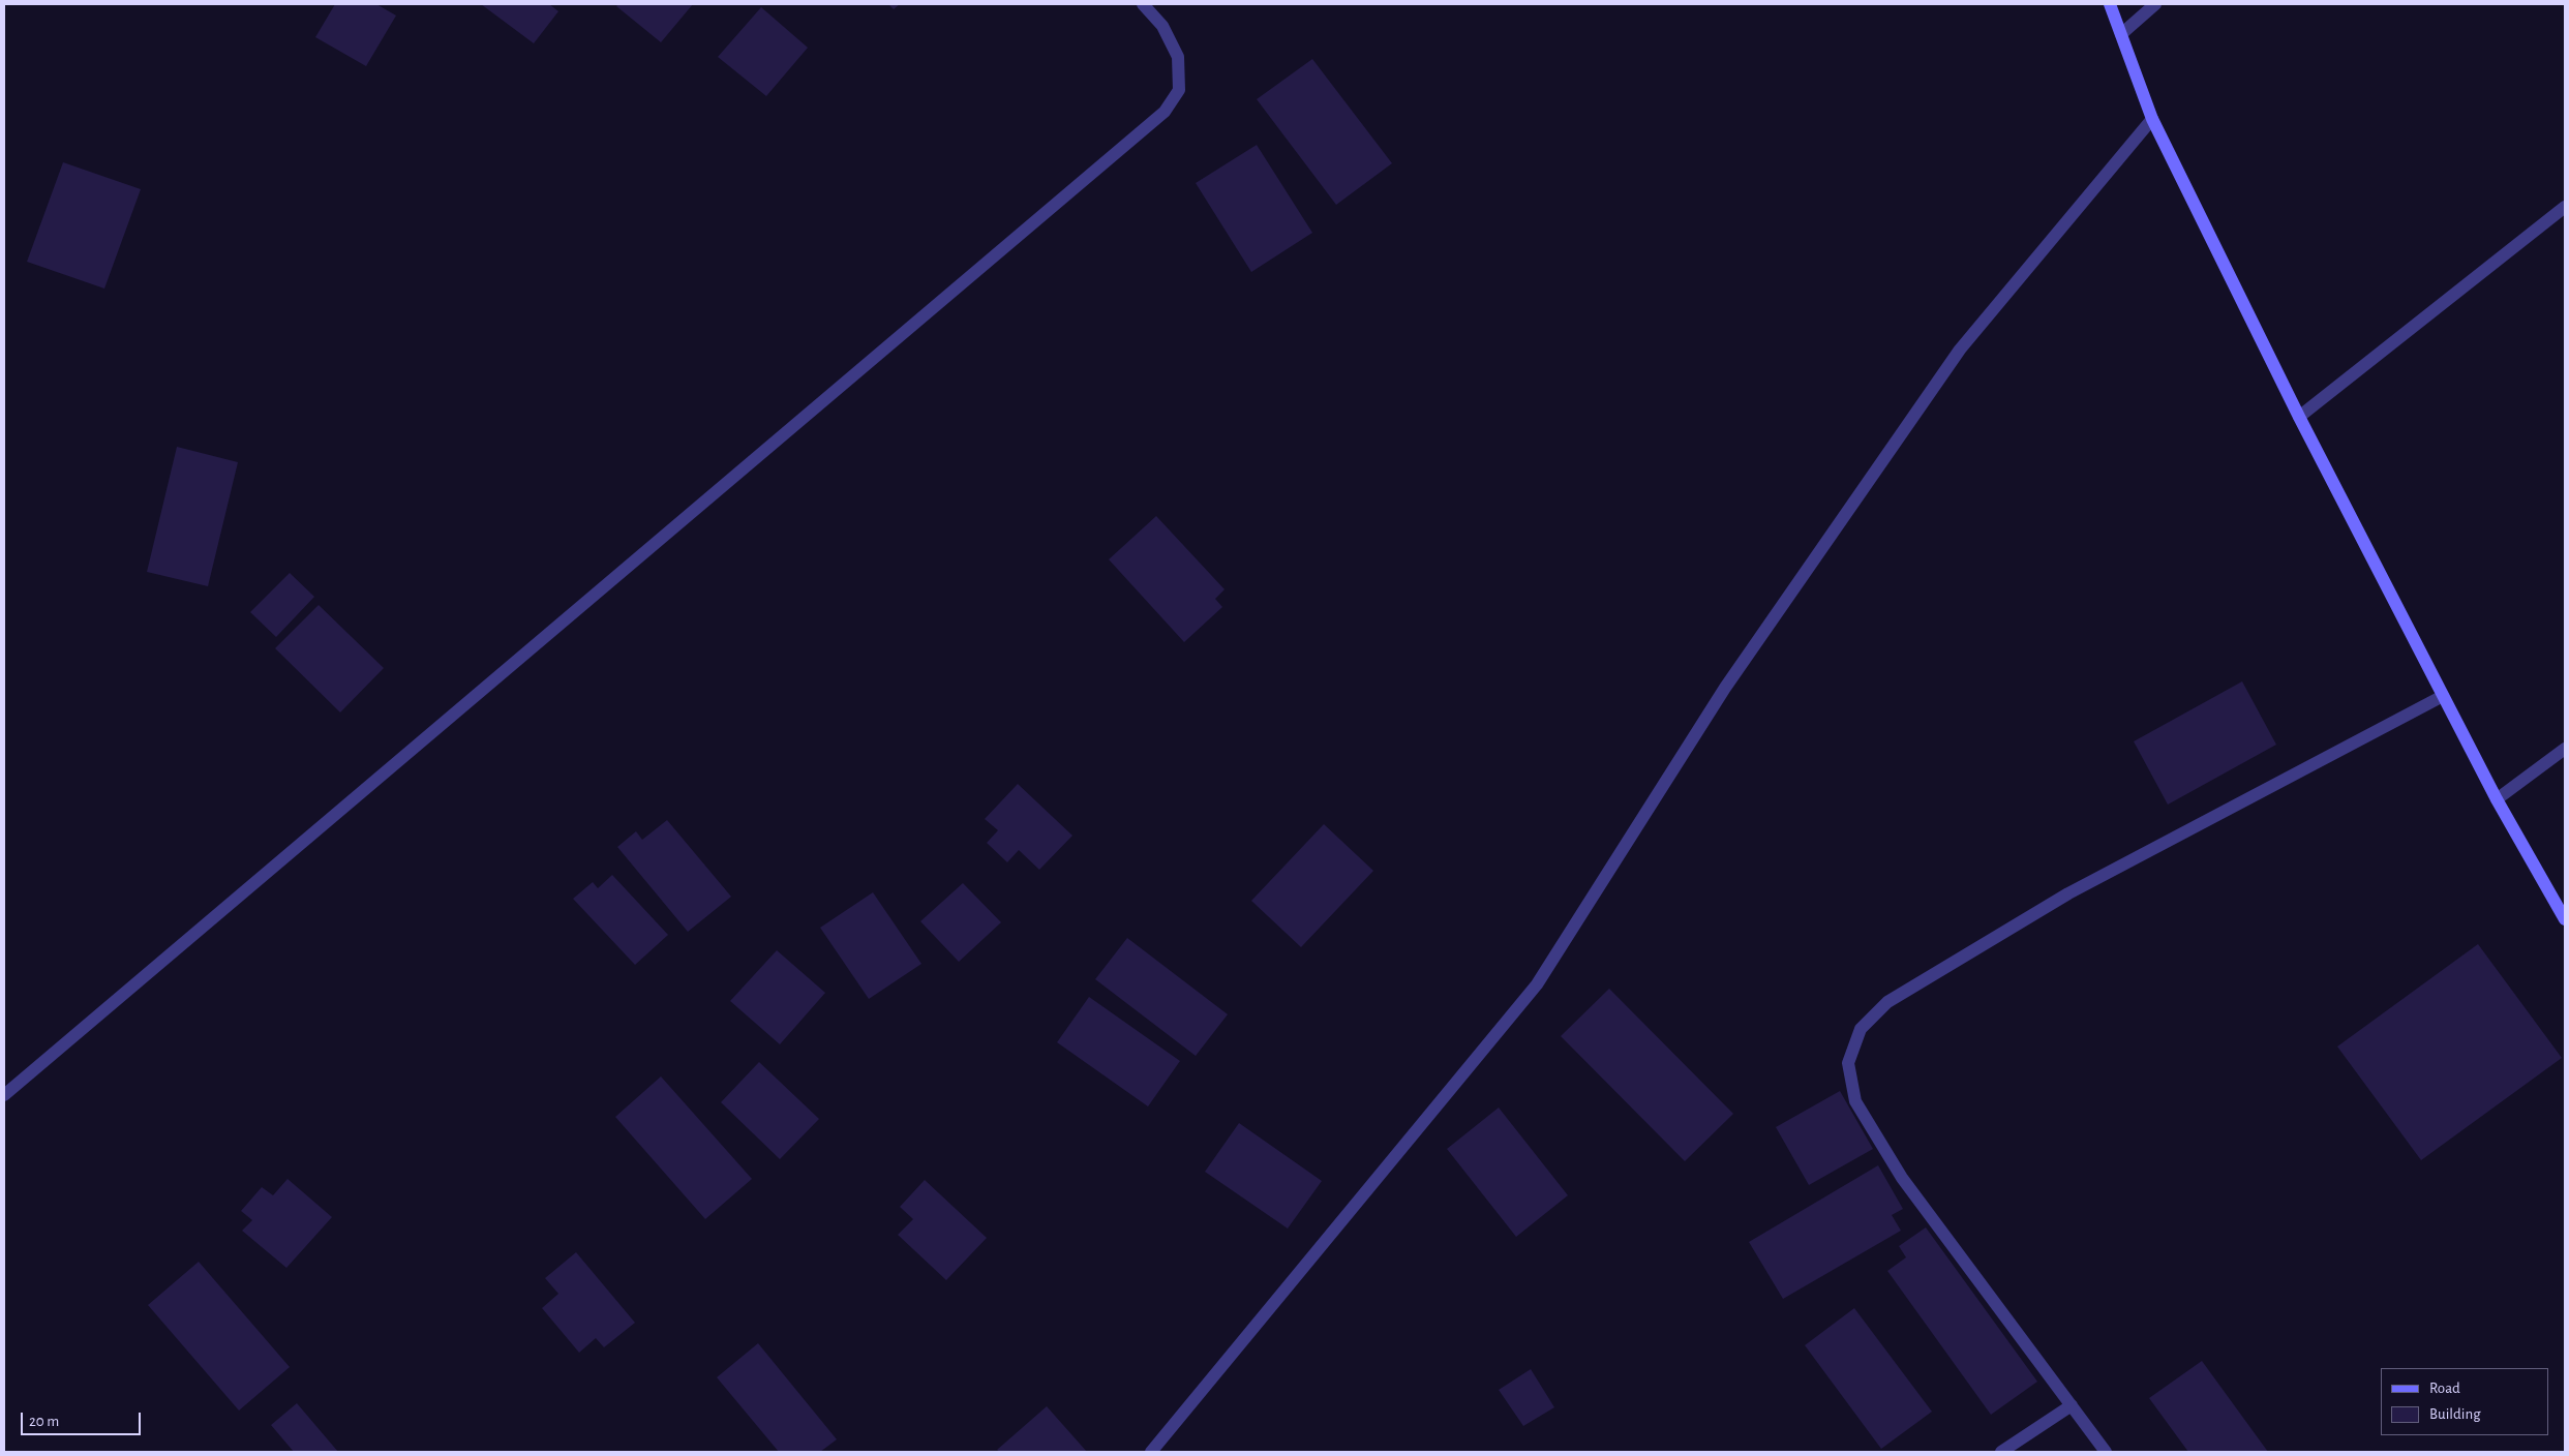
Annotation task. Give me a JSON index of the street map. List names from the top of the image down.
{
  "legend": ["Road", "Building"],
  "scale_bar": "20 m"
}
